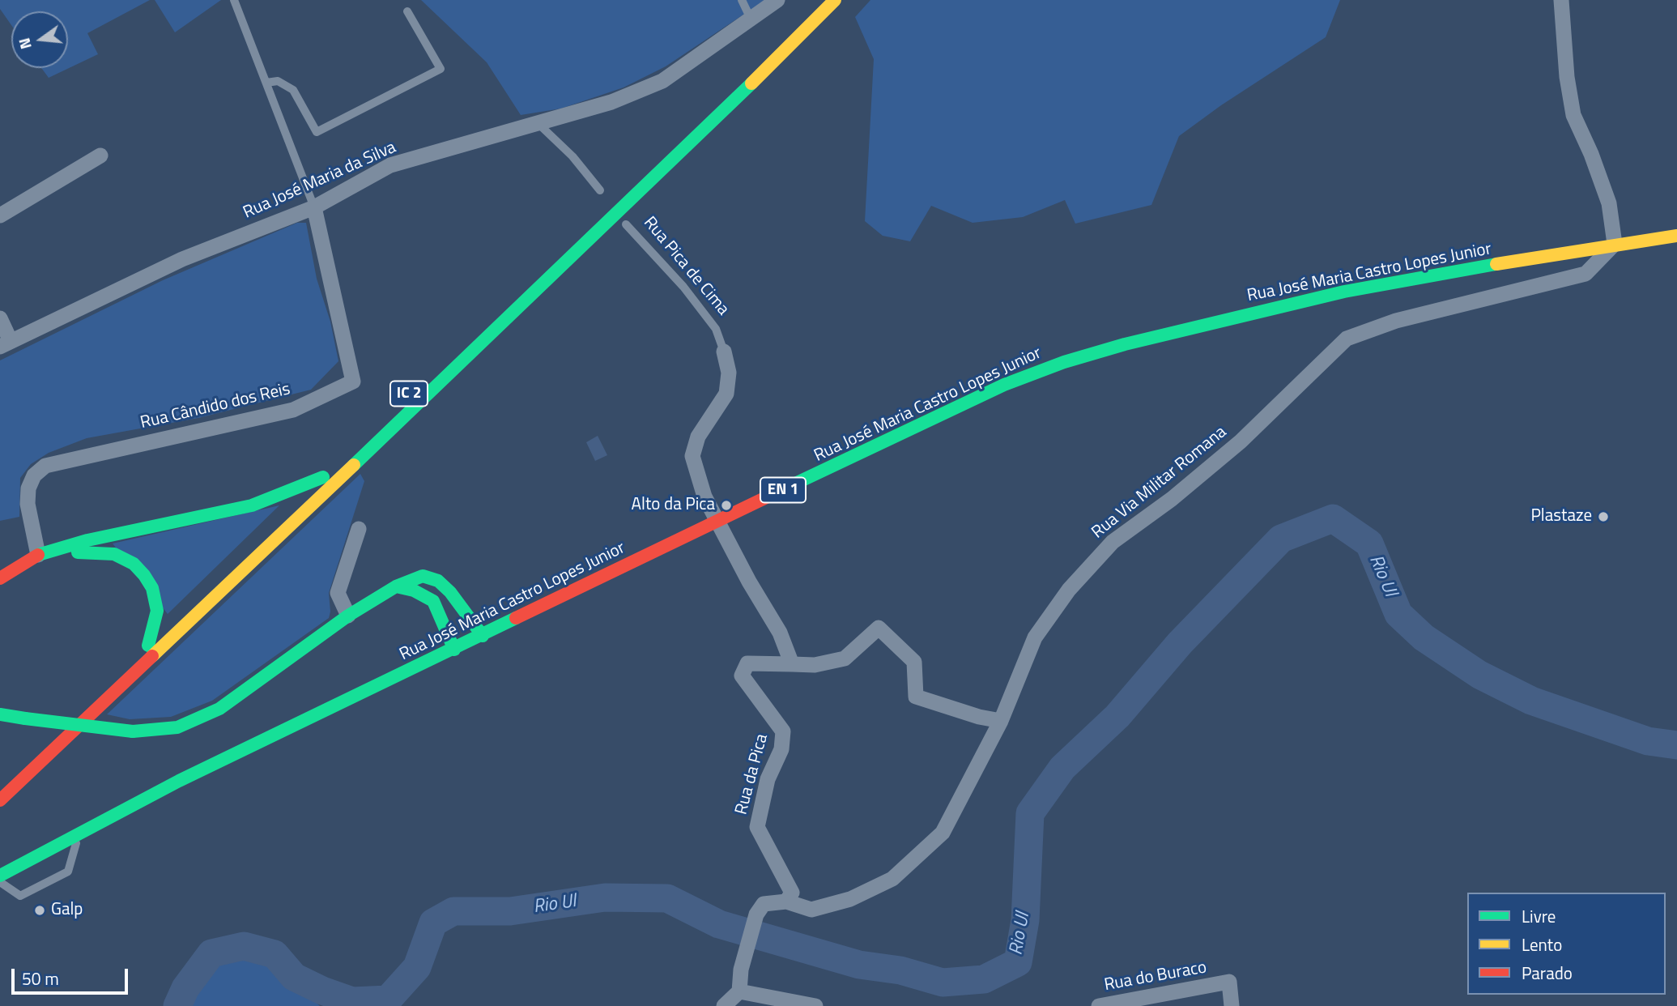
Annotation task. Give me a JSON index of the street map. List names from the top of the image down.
{
  "streets": {
    "main road": ["Rua José Maria Castro Lopes Junior", "IC 2", "EN 1"],
    "street": [
      "Rua José Maria da Silva",
      "Rua Pica de Cima",
      "Rua Cândido dos Reis",
      "Rua Via Militar Romana",
      "Rua da Pica",
      "Rua do Buraco"
    ]
  },
  "crossings": [
    ["Rua José Maria da Silva", "Rua Cândido dos Reis"],
    ["Rua Pica de Cima", "Rua José Maria Castro Lopes Junior"],
    ["Rua José Maria Castro Lopes Junior", "Rua Via Militar Romana"],
    ["Rua Via Militar Romana", "Rua da Pica"]
  ],
  "water": ["Rio Ul"],
  "places": ["Alto da Pica", "Plastaze", "Galp"],
  "legend": ["Livre", "Lento", "Parado"],
  "scale_bar": "50 m",
  "north": "left"
}
